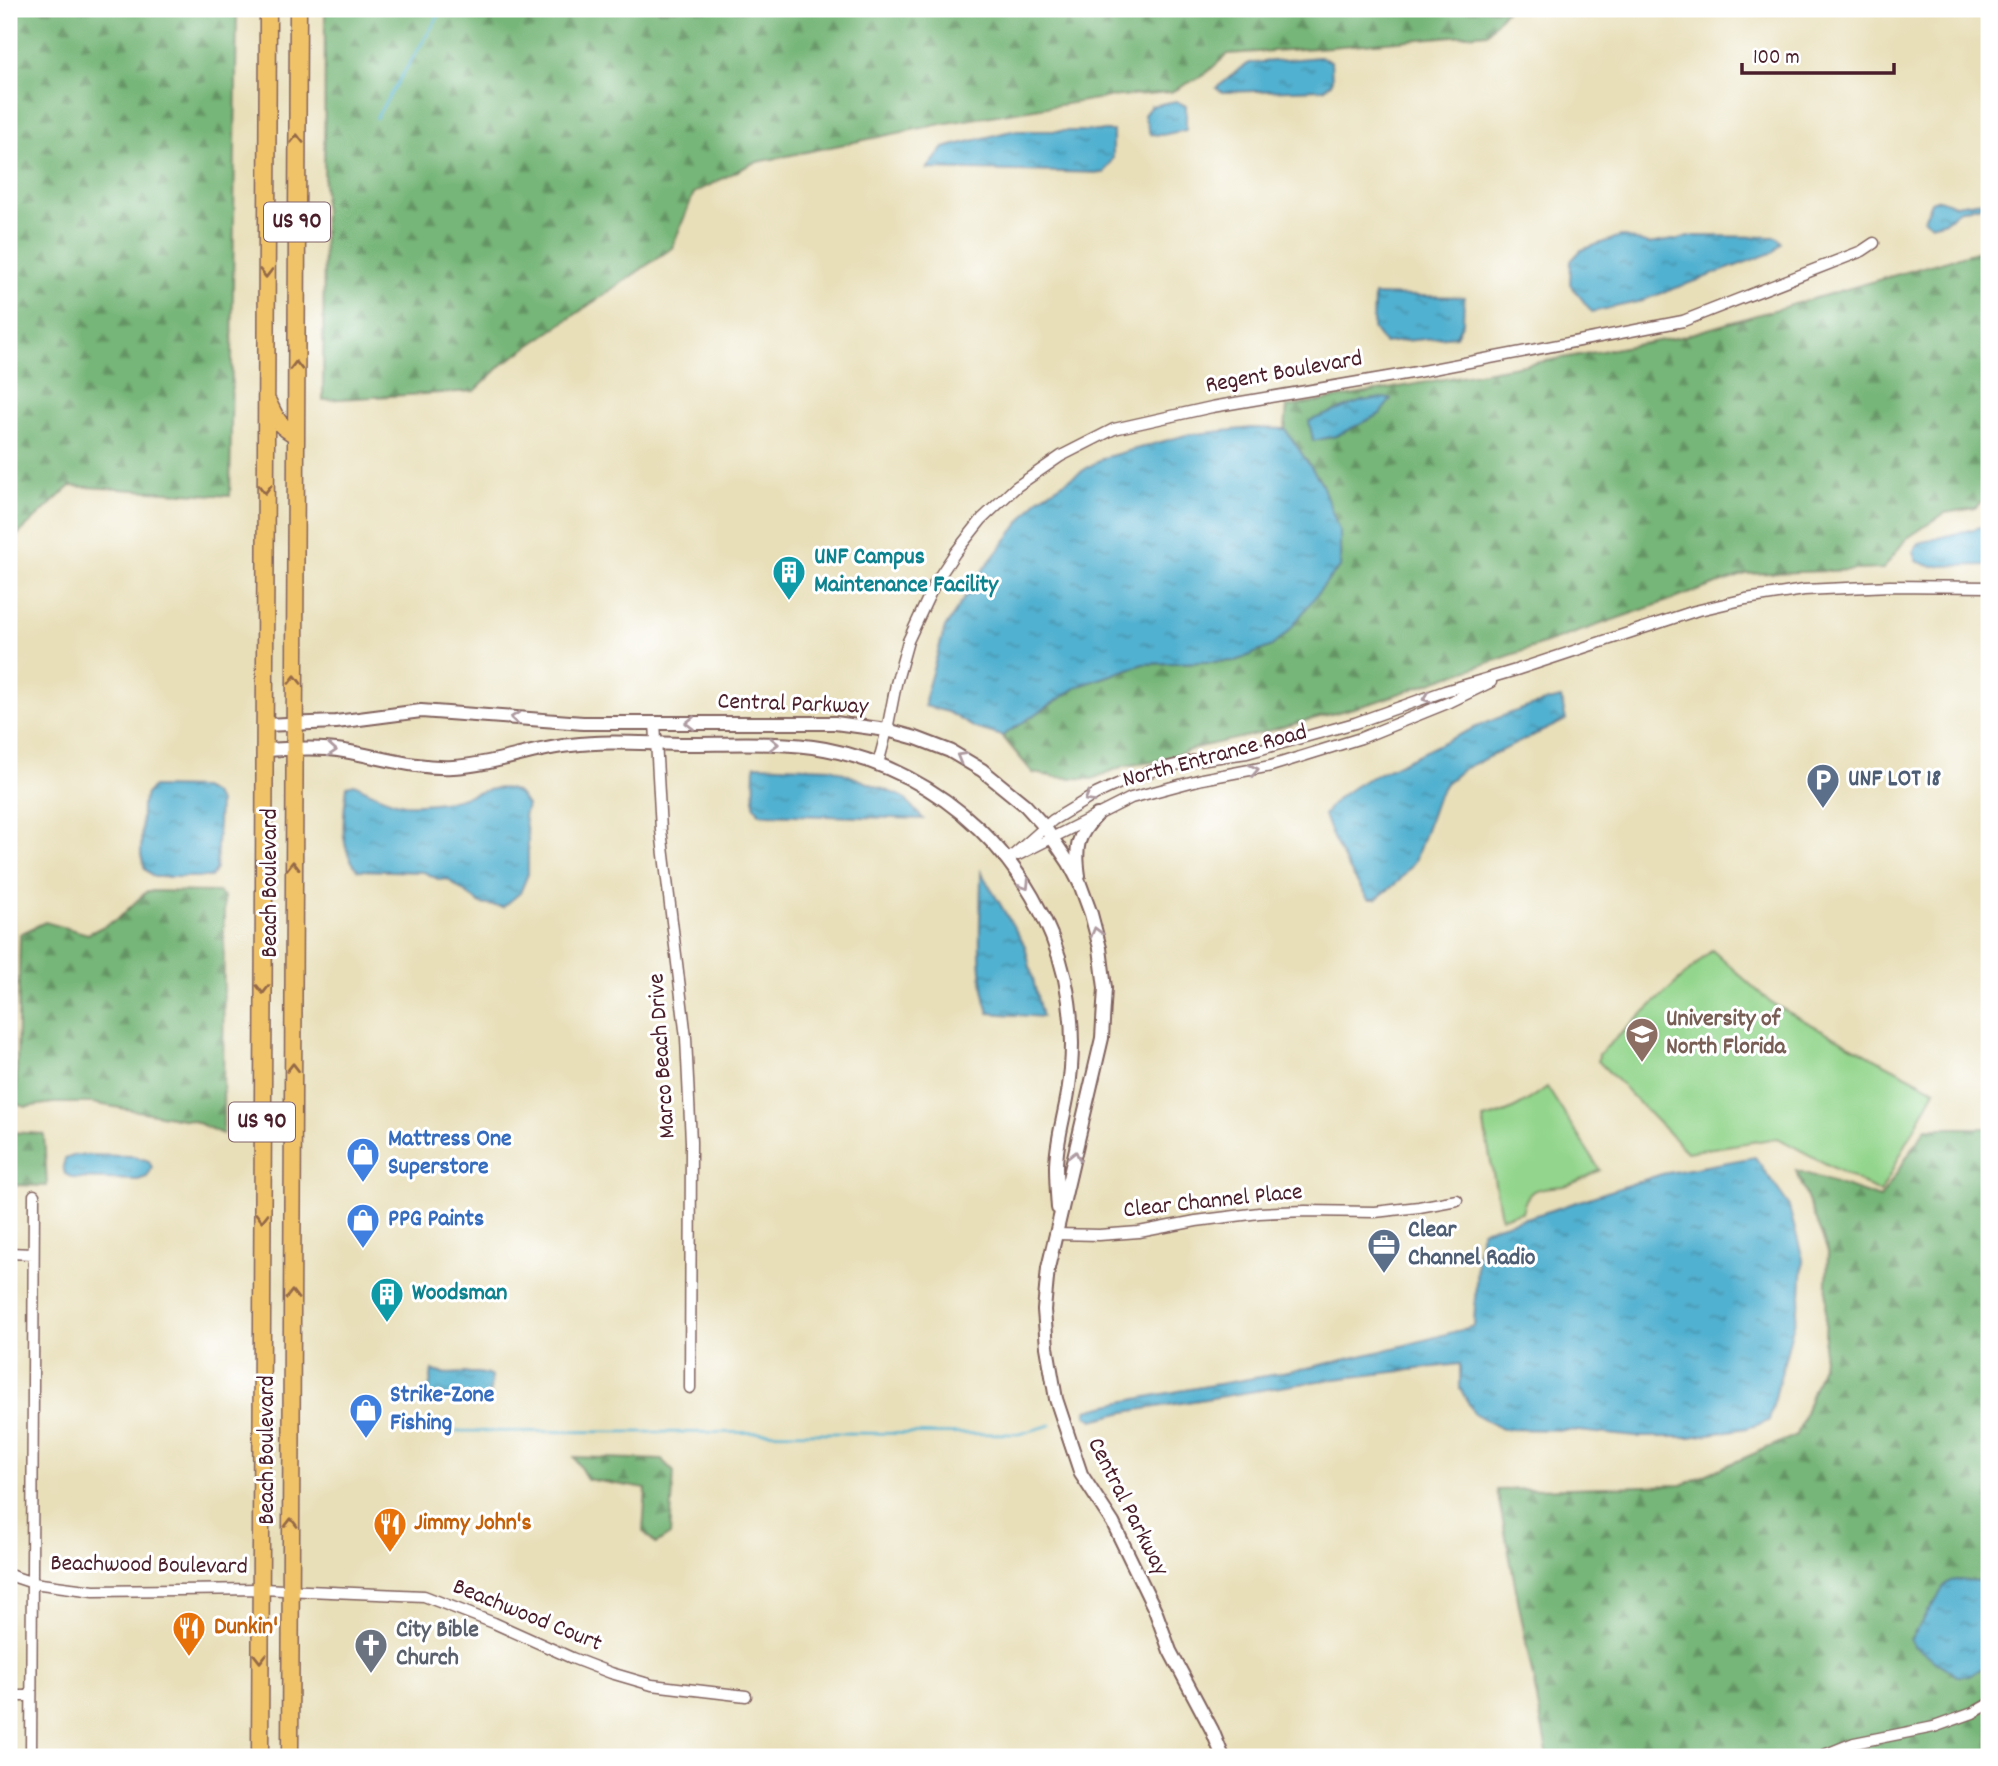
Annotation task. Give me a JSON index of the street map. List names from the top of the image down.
{
  "streets": {
    "highway": ["US 90", "Beach Boulevard"],
    "street": [
      "Regent Boulevard",
      "Central Parkway",
      "North Entrance Road",
      "Marco Beach Drive",
      "Clear Channel Place",
      "Beachwood Boulevard",
      "Beachwood Court"
    ]
  },
  "crossings": [
    ["US 90", "Central Parkway"],
    ["US 90", "Beachwood Boulevard"],
    ["Regent Boulevard", "Central Parkway"],
    ["Central Parkway", "North Entrance Road"],
    ["Central Parkway", "Beach Boulevard"],
    ["Central Parkway", "Marco Beach Drive"],
    ["Central Parkway", "Clear Channel Place"],
    ["Beach Boulevard", "Beachwood Boulevard"],
    ["Beach Boulevard", "Beachwood Court"],
    ["Beachwood Boulevard", "Beachwood Court"]
  ],
  "places": {
    "building": ["UNF Campus Maintenance Facility", "Woodsman"],
    "parking": ["UNF LOT 18"],
    "school or university": ["University of North Florida"],
    "shop": ["Mattress One Superstore", "PPG Paints", "Strike-Zone Fishing"],
    "office": ["Clear Channel Radio"],
    "restaurant": ["Jimmy John's", "Dunkin'"],
    "church": ["City Bible Church"]
  },
  "scale_bar": "100 m"
}
